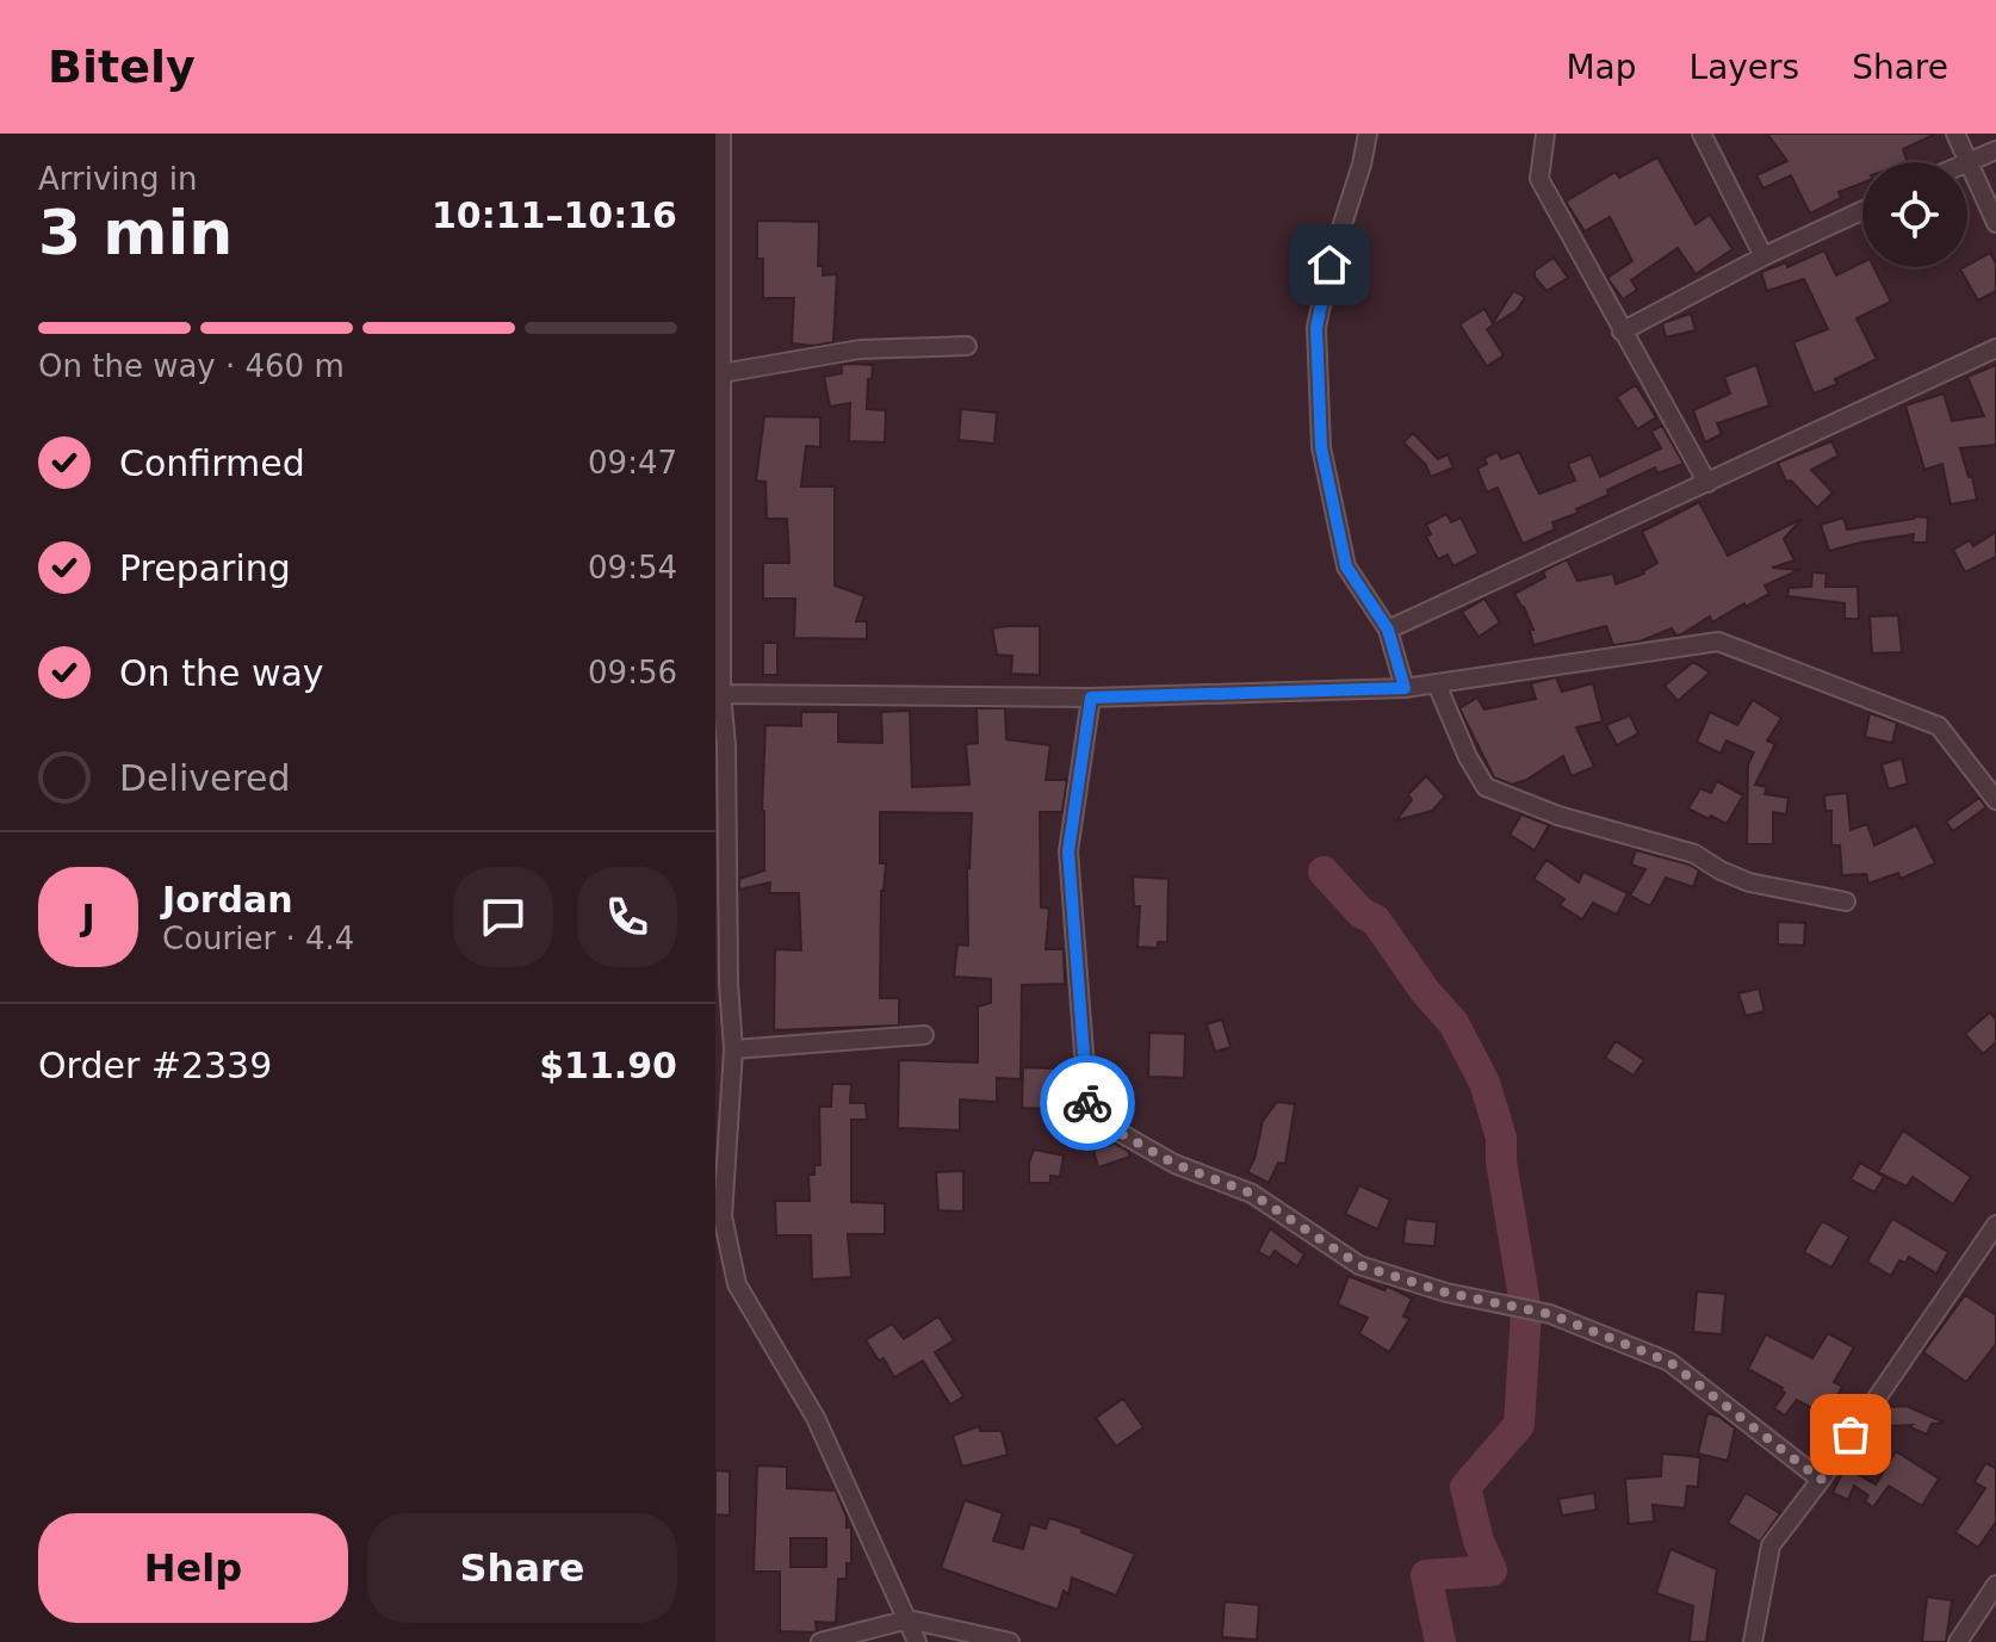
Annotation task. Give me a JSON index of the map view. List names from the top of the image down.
{
  "page": {
    "header": "Bitely",
    "nav": ["Map", "Layers", "Share"],
    "heading": ["3 min", "Arriving in", "10:11–10:16"],
    "panel": [
      "Jordan",
      "Courier · 4.4",
      "Order #2339",
      "$11.90"
    ],
    "bar": "On the way · 460 m",
    "list": [
      ["Confirmed", "09:47"],
      ["Preparing", "09:54"],
      ["On the way", "09:56"],
      "Delivered"
    ],
    "round": "J",
    "buttons": ["Help", "Share"]
  }
}
